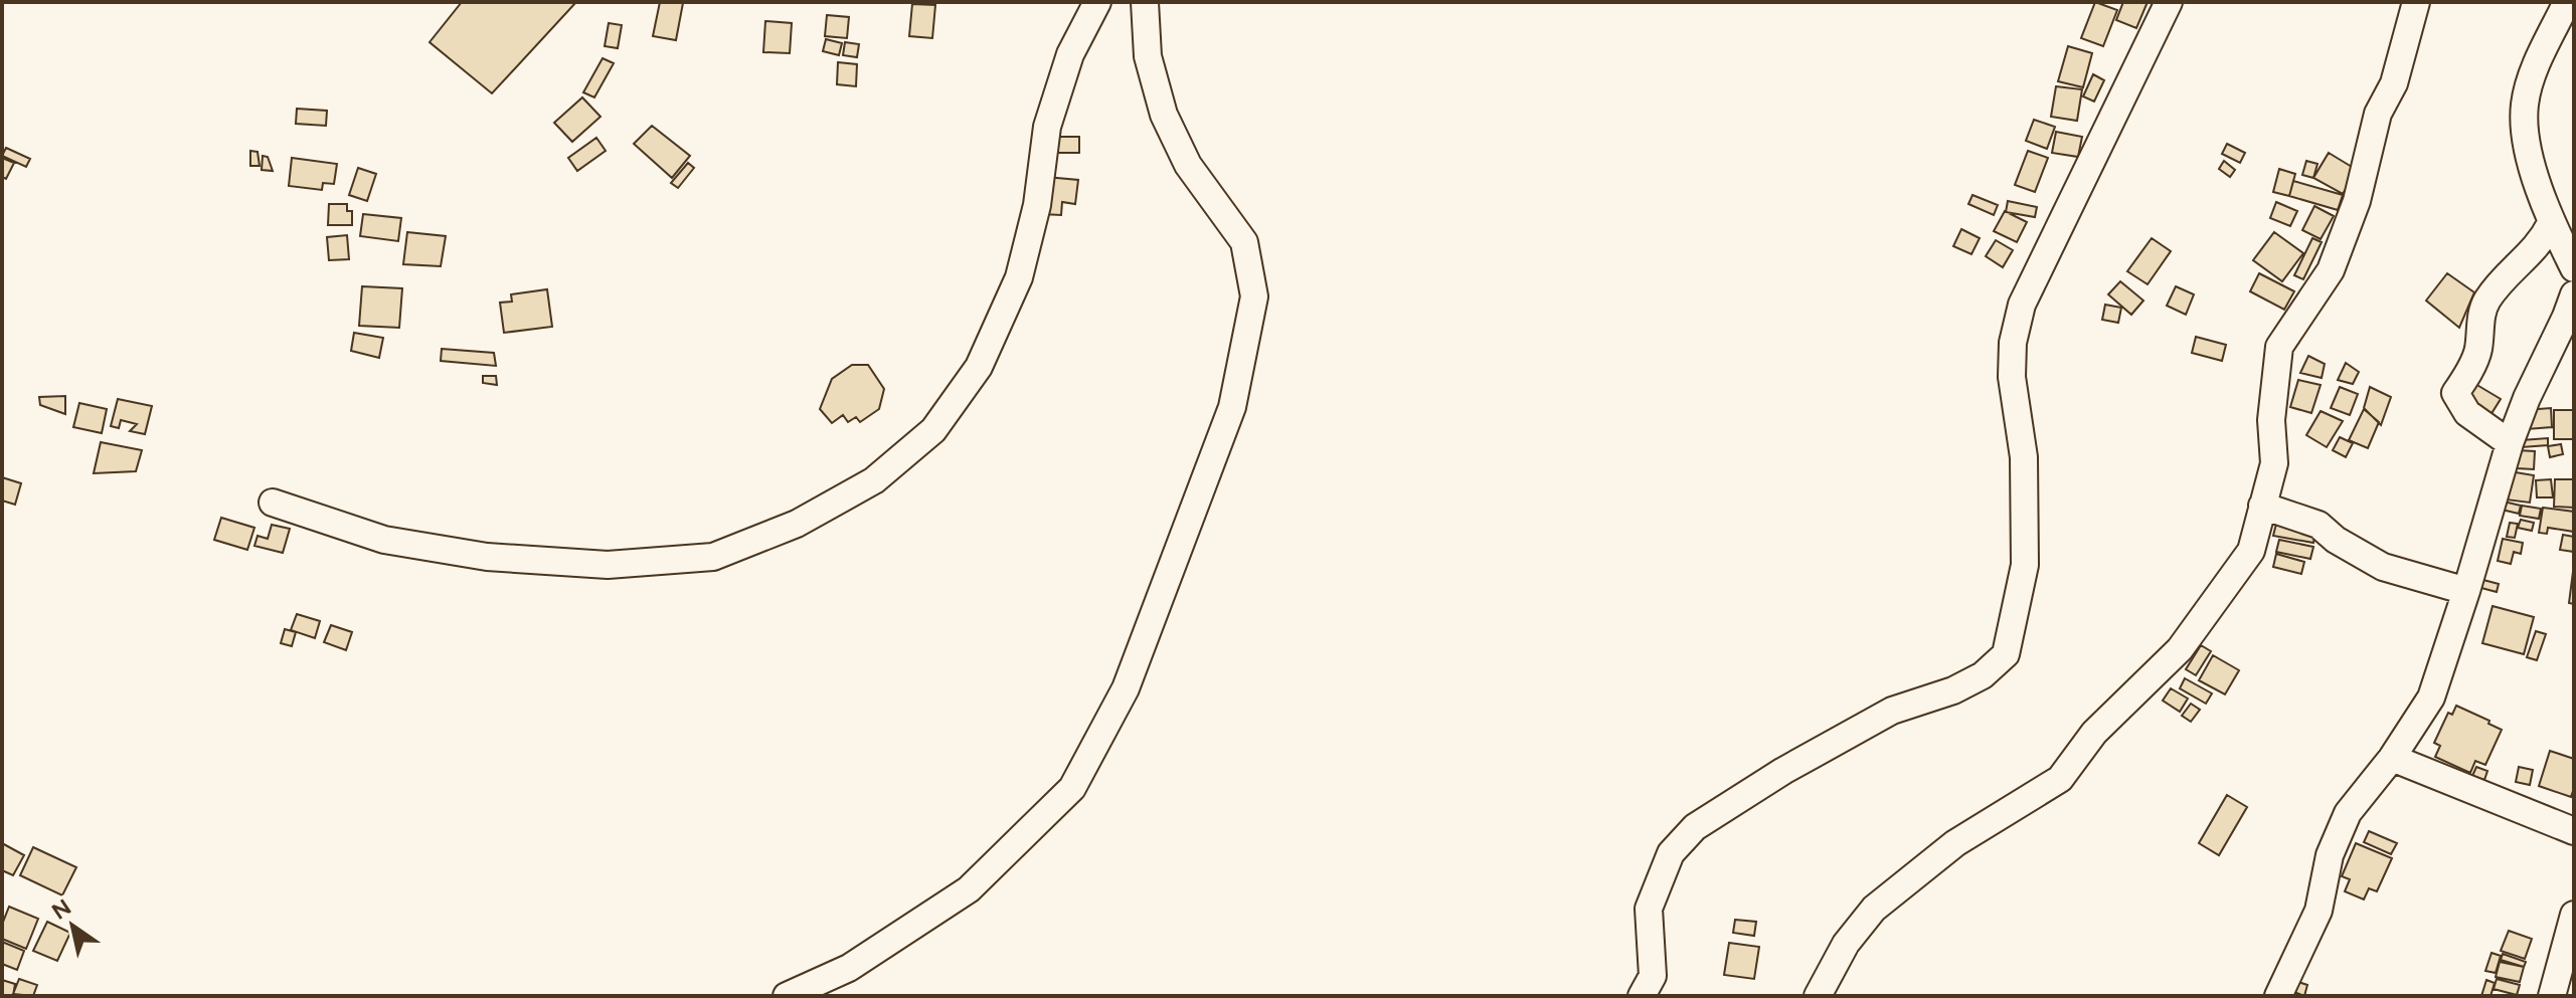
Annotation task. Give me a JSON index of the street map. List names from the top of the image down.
{
  "north": "top left"
}
